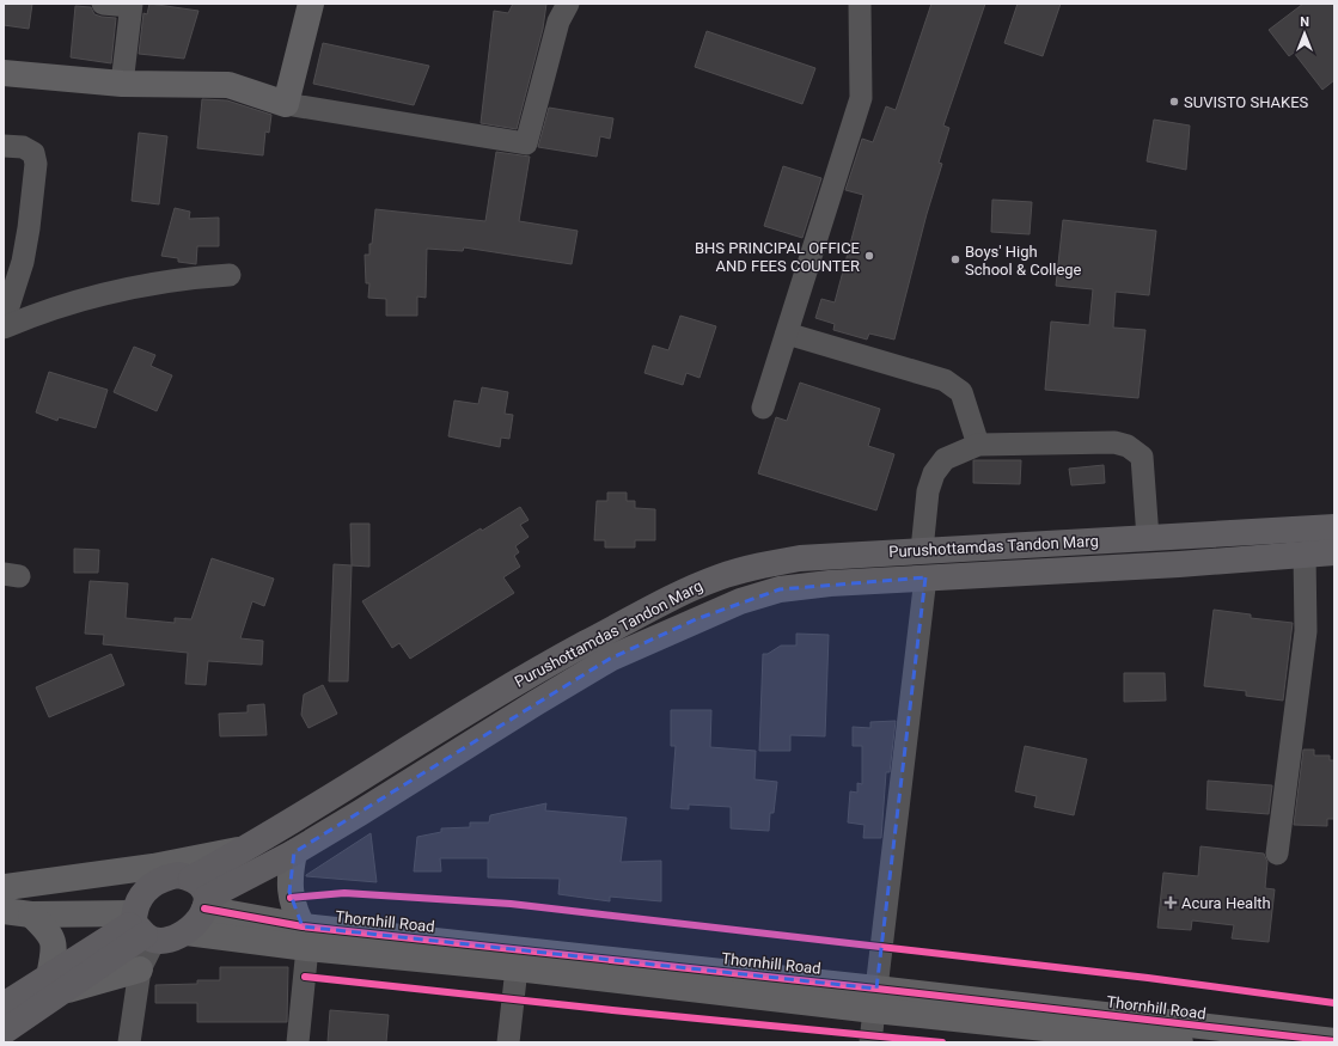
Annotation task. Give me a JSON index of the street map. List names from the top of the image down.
{
  "streets": {
    "main road": ["Purushottamdas Tandon Marg"],
    "street": ["Thornhill Road"]
  },
  "crossings": [
    ["Purushottamdas Tandon Marg", "Thornhill Road"]
  ],
  "places": {
    "other": ["SUVISTO SHAKES", "BHS PRINCIPAL OFFICE AND FEES COUNTER", "Boys' High School & College"],
    "health": ["Acura Health"]
  },
  "north": "top"
}
